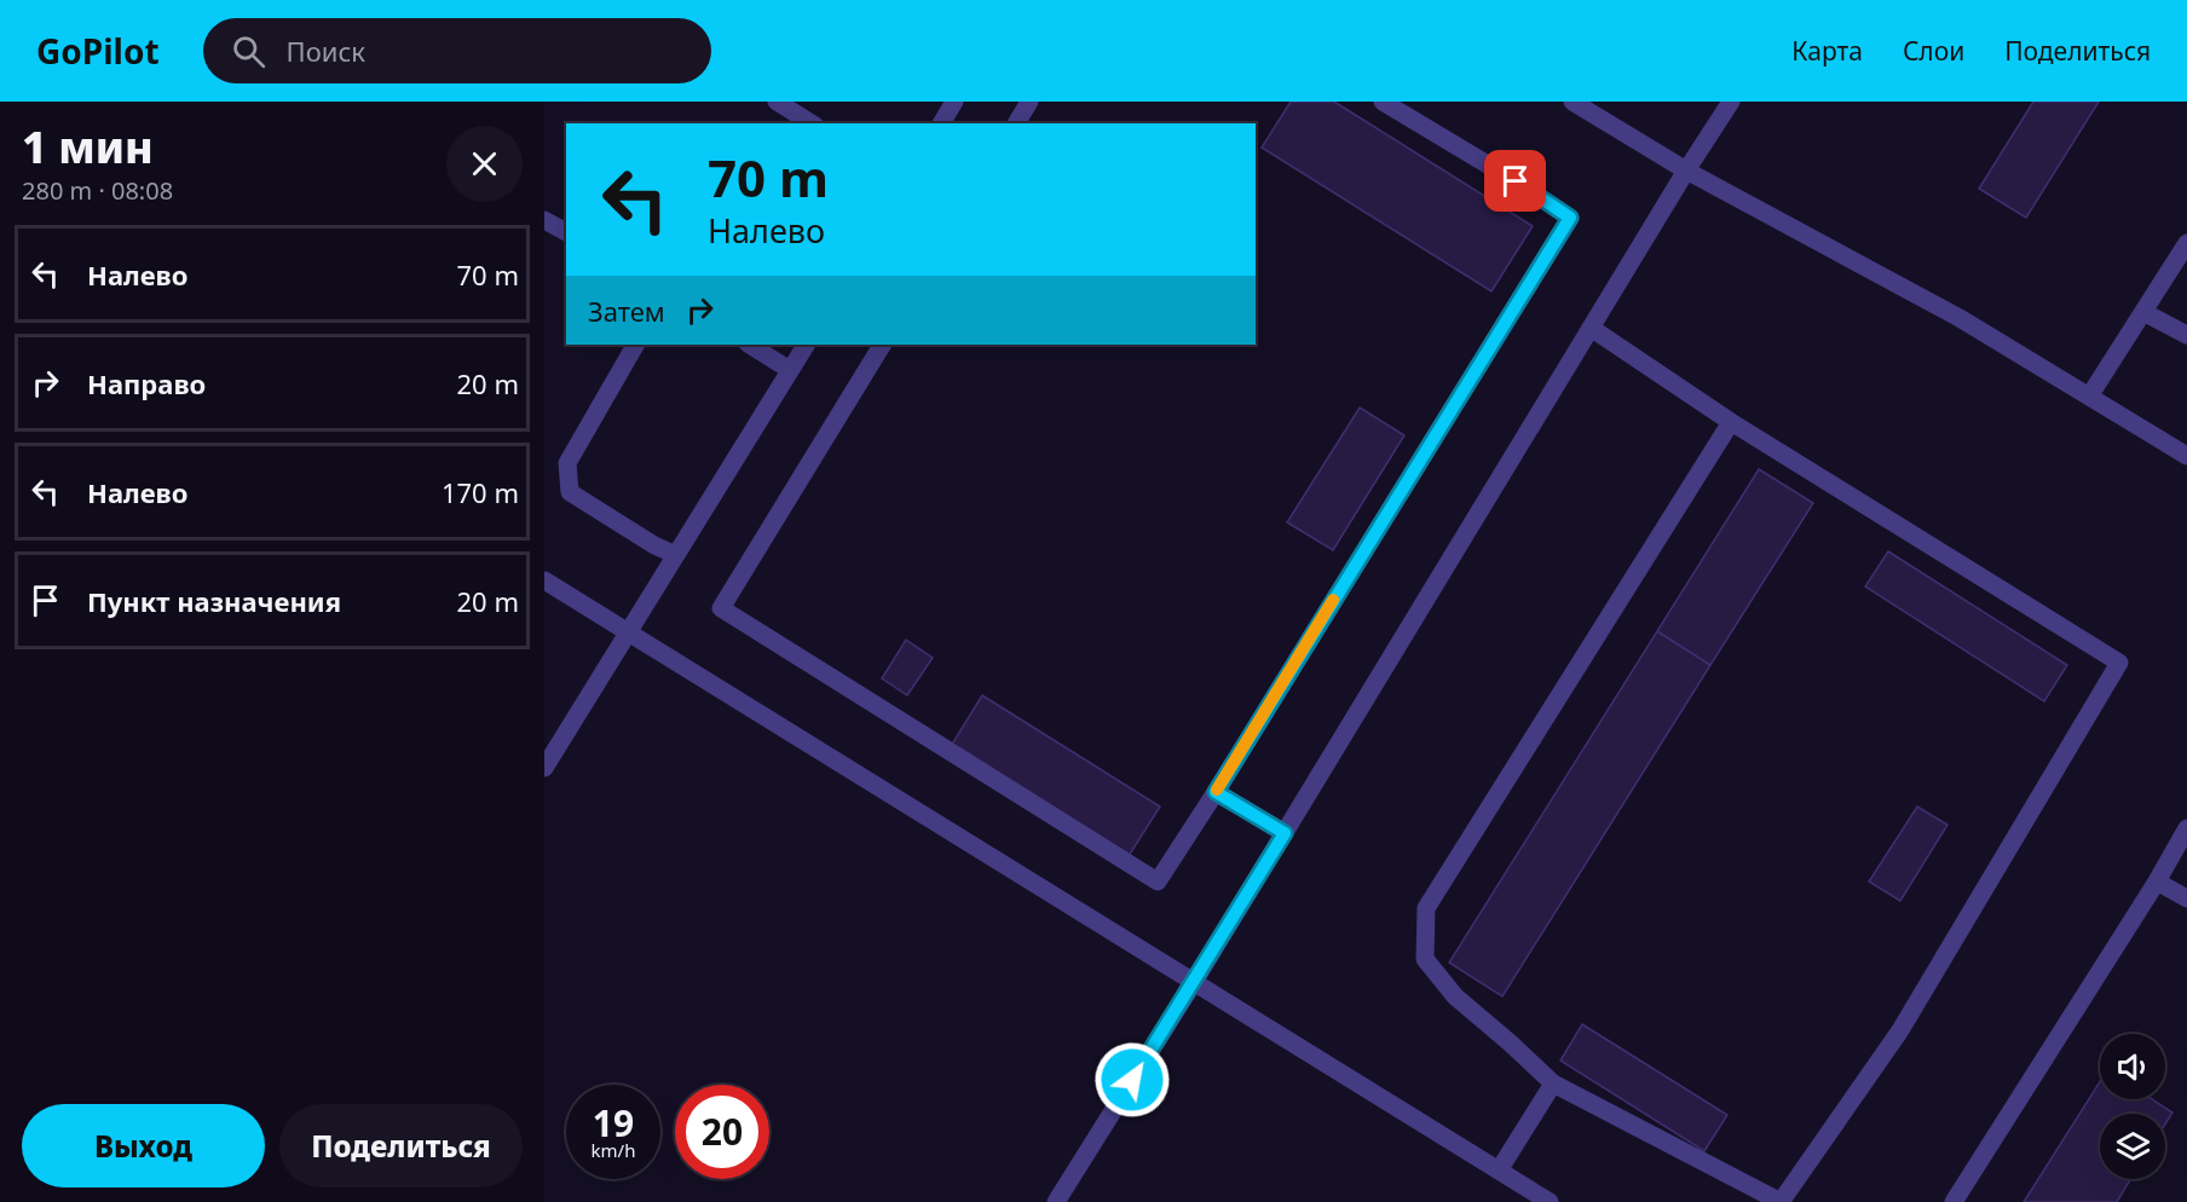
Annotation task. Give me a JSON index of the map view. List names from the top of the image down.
{
  "page": {
    "header": "GoPilot",
    "search": "Поиск",
    "nav": ["Карта", "Слои", "Поделиться"],
    "heading": ["1 мин", "280 m · 08:08"],
    "turn": ["70 m", "Налево"],
    "list": [
      {
        "name": "Налево",
        "value": "70 m"
      },
      {
        "name": "Направо",
        "value": "20 m"
      },
      {
        "name": "Налево",
        "value": "170 m"
      },
      {
        "name": "Пункт назначения",
        "value": "20 m"
      }
    ],
    "then": "Затем",
    "speed": "19 km/h",
    "limit": "20",
    "buttons": ["Выход", "Поделиться"]
  }
}
